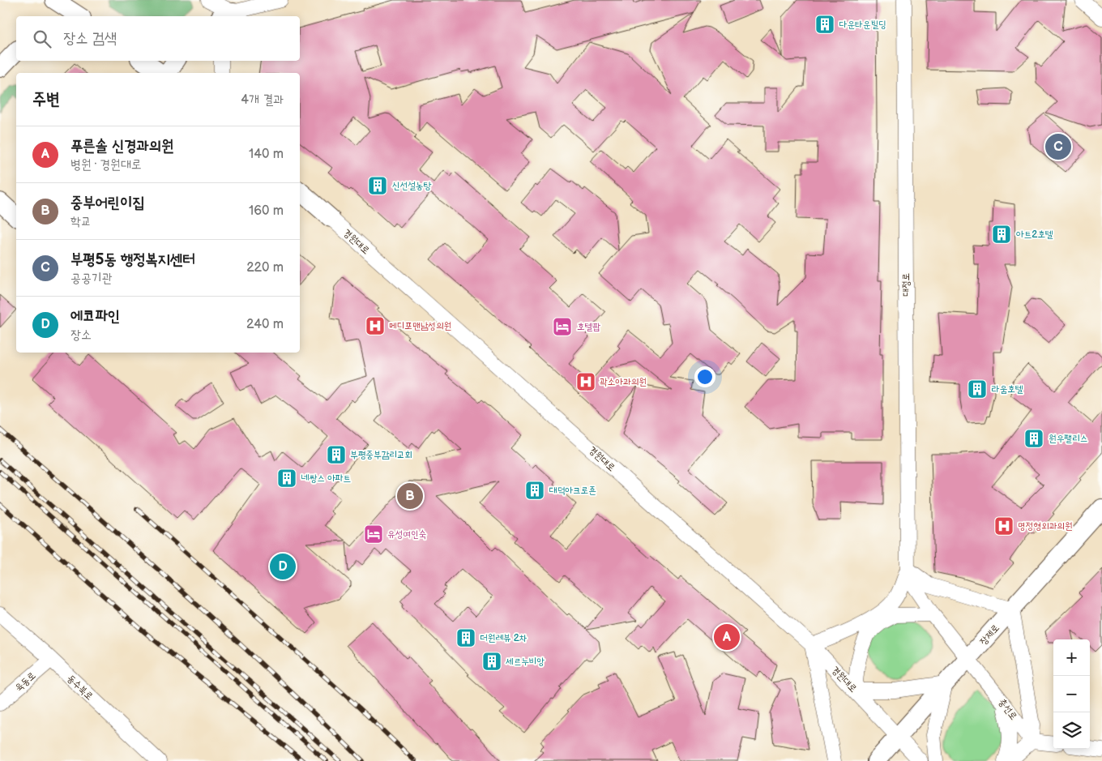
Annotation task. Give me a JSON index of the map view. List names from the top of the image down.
{
  "streets": {
    "main road": ["경원대로", "장제로"],
    "street": [
      "대정로",
      "육동로",
      "동수북로",
      "충선로"
    ]
  },
  "crossings": [
    ["경원대로", "장제로"],
    ["대정로", "충선로"],
    ["장제로", "충선로"],
    ["육동로", "동수북로"]
  ],
  "places": {
    "building": [
      "다운타운빌딩",
      "신선설농탕",
      "아트2호텔",
      "라움호텔",
      "원우팰리스",
      "부평중부감리교회",
      "네쌍스 아파트",
      "대덕아크로죤",
      "더원레뷰 2차",
      "세르누비앙"
    ],
    "hospital": ["메디포맨남성의원", "곽소아과의원", "명정형외과의원"],
    "hotel": ["호텔팝", "유성여인숙"]
  },
  "page": {
    "search": "장소 검색",
    "heading": ["주변", "4개 결과"],
    "list": [
      {
        "mark": "A",
        "name": "푸른솔 신경과의원",
        "note": "병원 · 경원대로",
        "value": "140 m"
      },
      {
        "mark": "B",
        "name": "중부어린이집",
        "note": "학교",
        "value": "160 m"
      },
      {
        "mark": "C",
        "name": "부평5동 행정복지센터",
        "note": "공공기관",
        "value": "220 m"
      },
      {
        "mark": "D",
        "name": "에코파인",
        "note": "장소",
        "value": "240 m"
      }
    ],
    "pins": [
      "C",
      "B",
      "D",
      "A"
    ],
    "map_buttons": ["+", "−"]
  }
}
